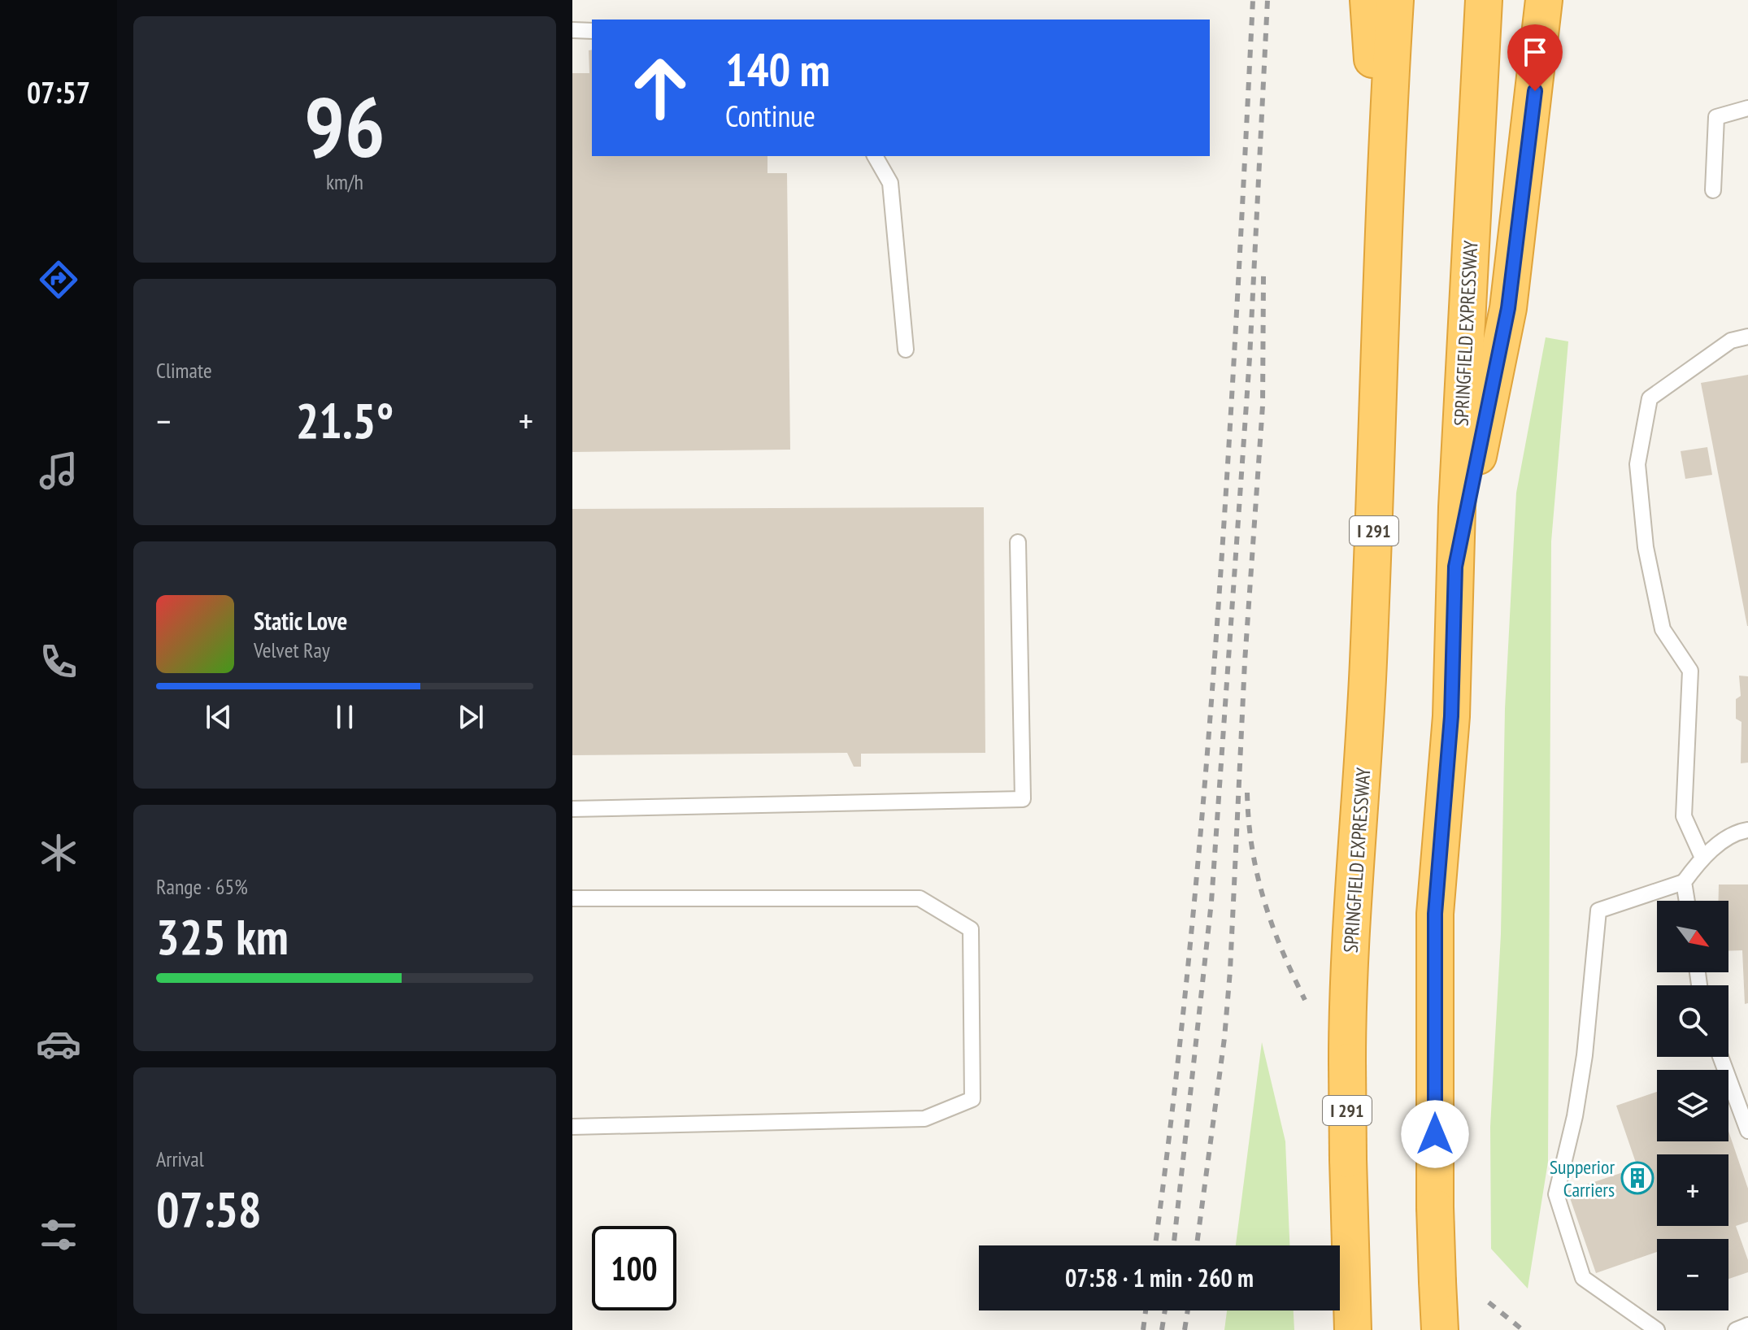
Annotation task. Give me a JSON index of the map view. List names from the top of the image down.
{
  "streets": {
    "highway": ["SPRINGFIELD EXPRESSWAY", "I 291"]
  },
  "places": {
    "building": ["Supperior Carriers"]
  },
  "north": "bottom right",
  "page": {
    "tabs": "07:57",
    "tile": [
      ["96", "km/h"],
      "Climate",
      ["Range · 65%", "325 km"],
      ["Arrival", "07:58"]
    ],
    "turn": ["140 m", "Continue"],
    "heat": ["−", "21.5°", "+"],
    "song": ["Static Love", "Velvet Ray"],
    "map_buttons": ["+", "−"],
    "limit": "100",
    "trip": "07:58 · 1 min · 260 m"
  }
}
